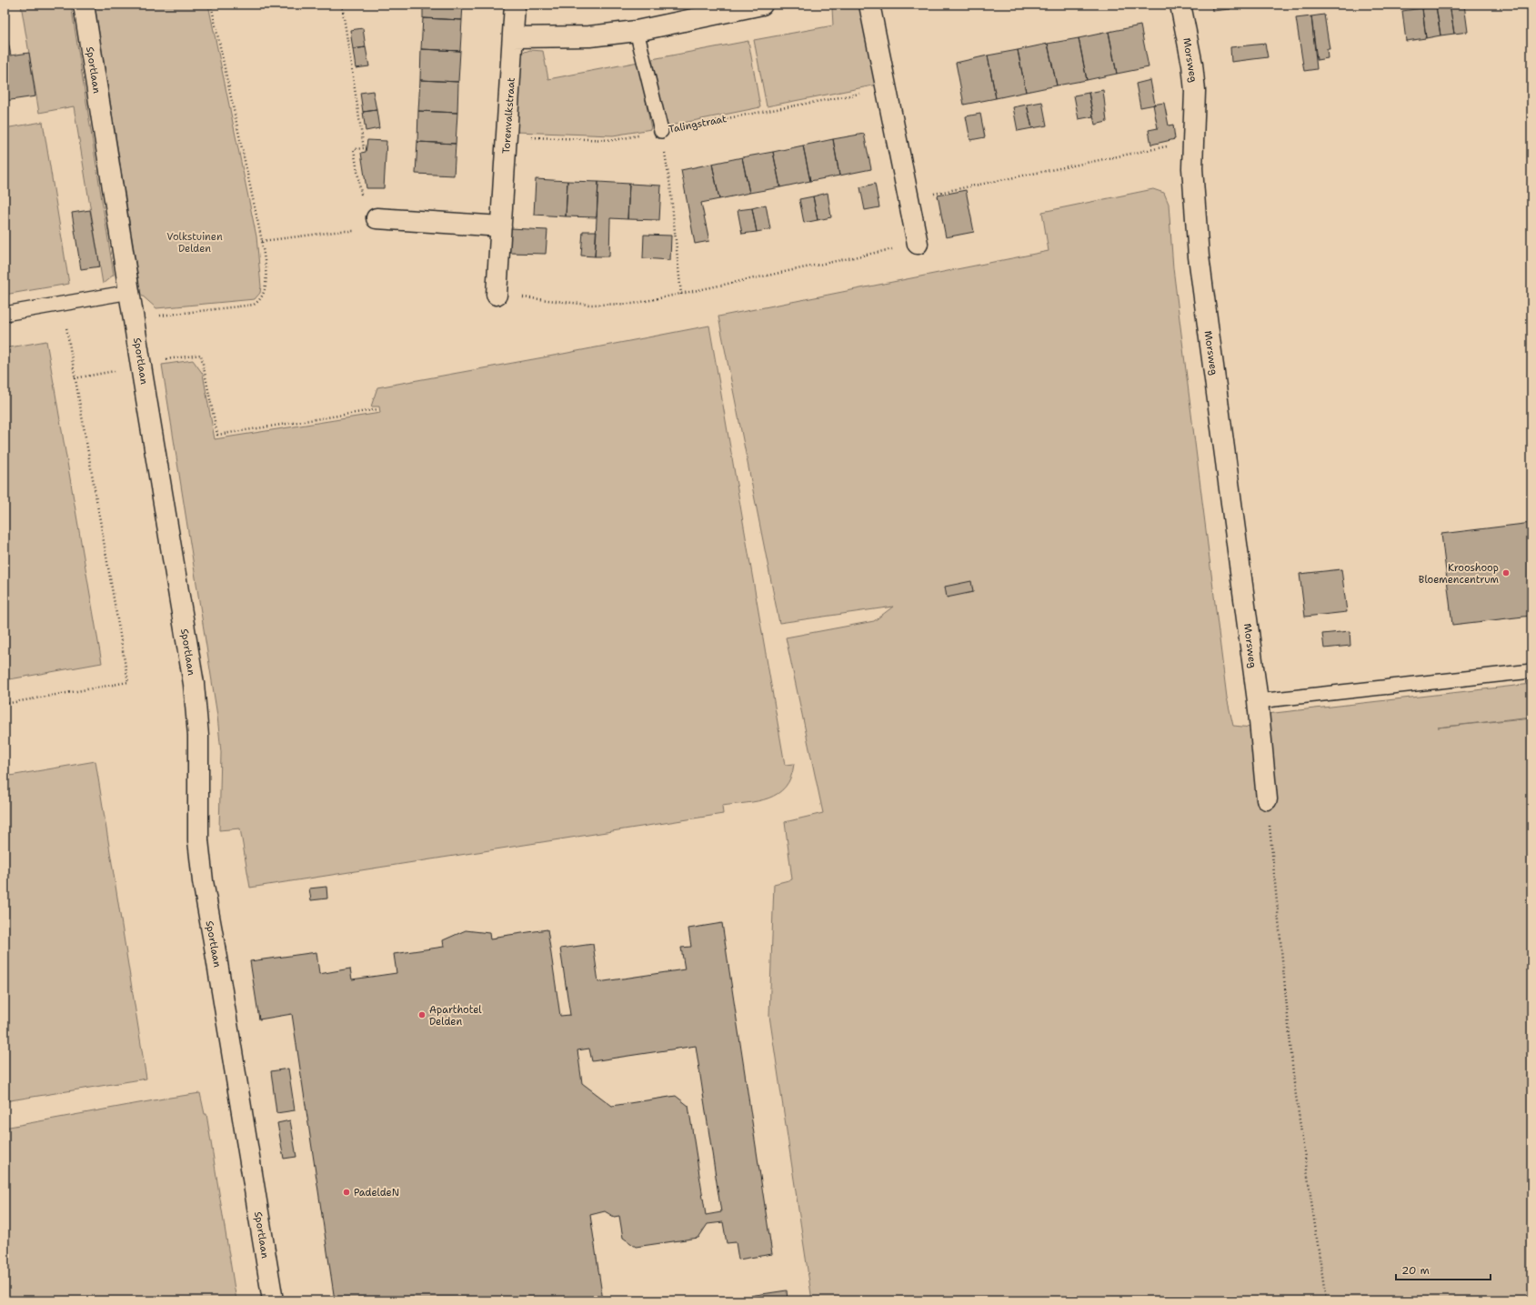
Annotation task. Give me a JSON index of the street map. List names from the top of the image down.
{
  "streets": {
    "street": ["Morsweg", "Sportlaan", "Torenvalkstraat"],
    "path": ["Talingstraat"]
  },
  "crossings": [
    ["Torenvalkstraat", "Talingstraat"]
  ],
  "parks": ["Volkstuinen Delden"],
  "places": ["Krooshoop Bloemencentrum", "Aparthotel Delden", "PadeldeN"],
  "scale_bar": "20 m"
}
